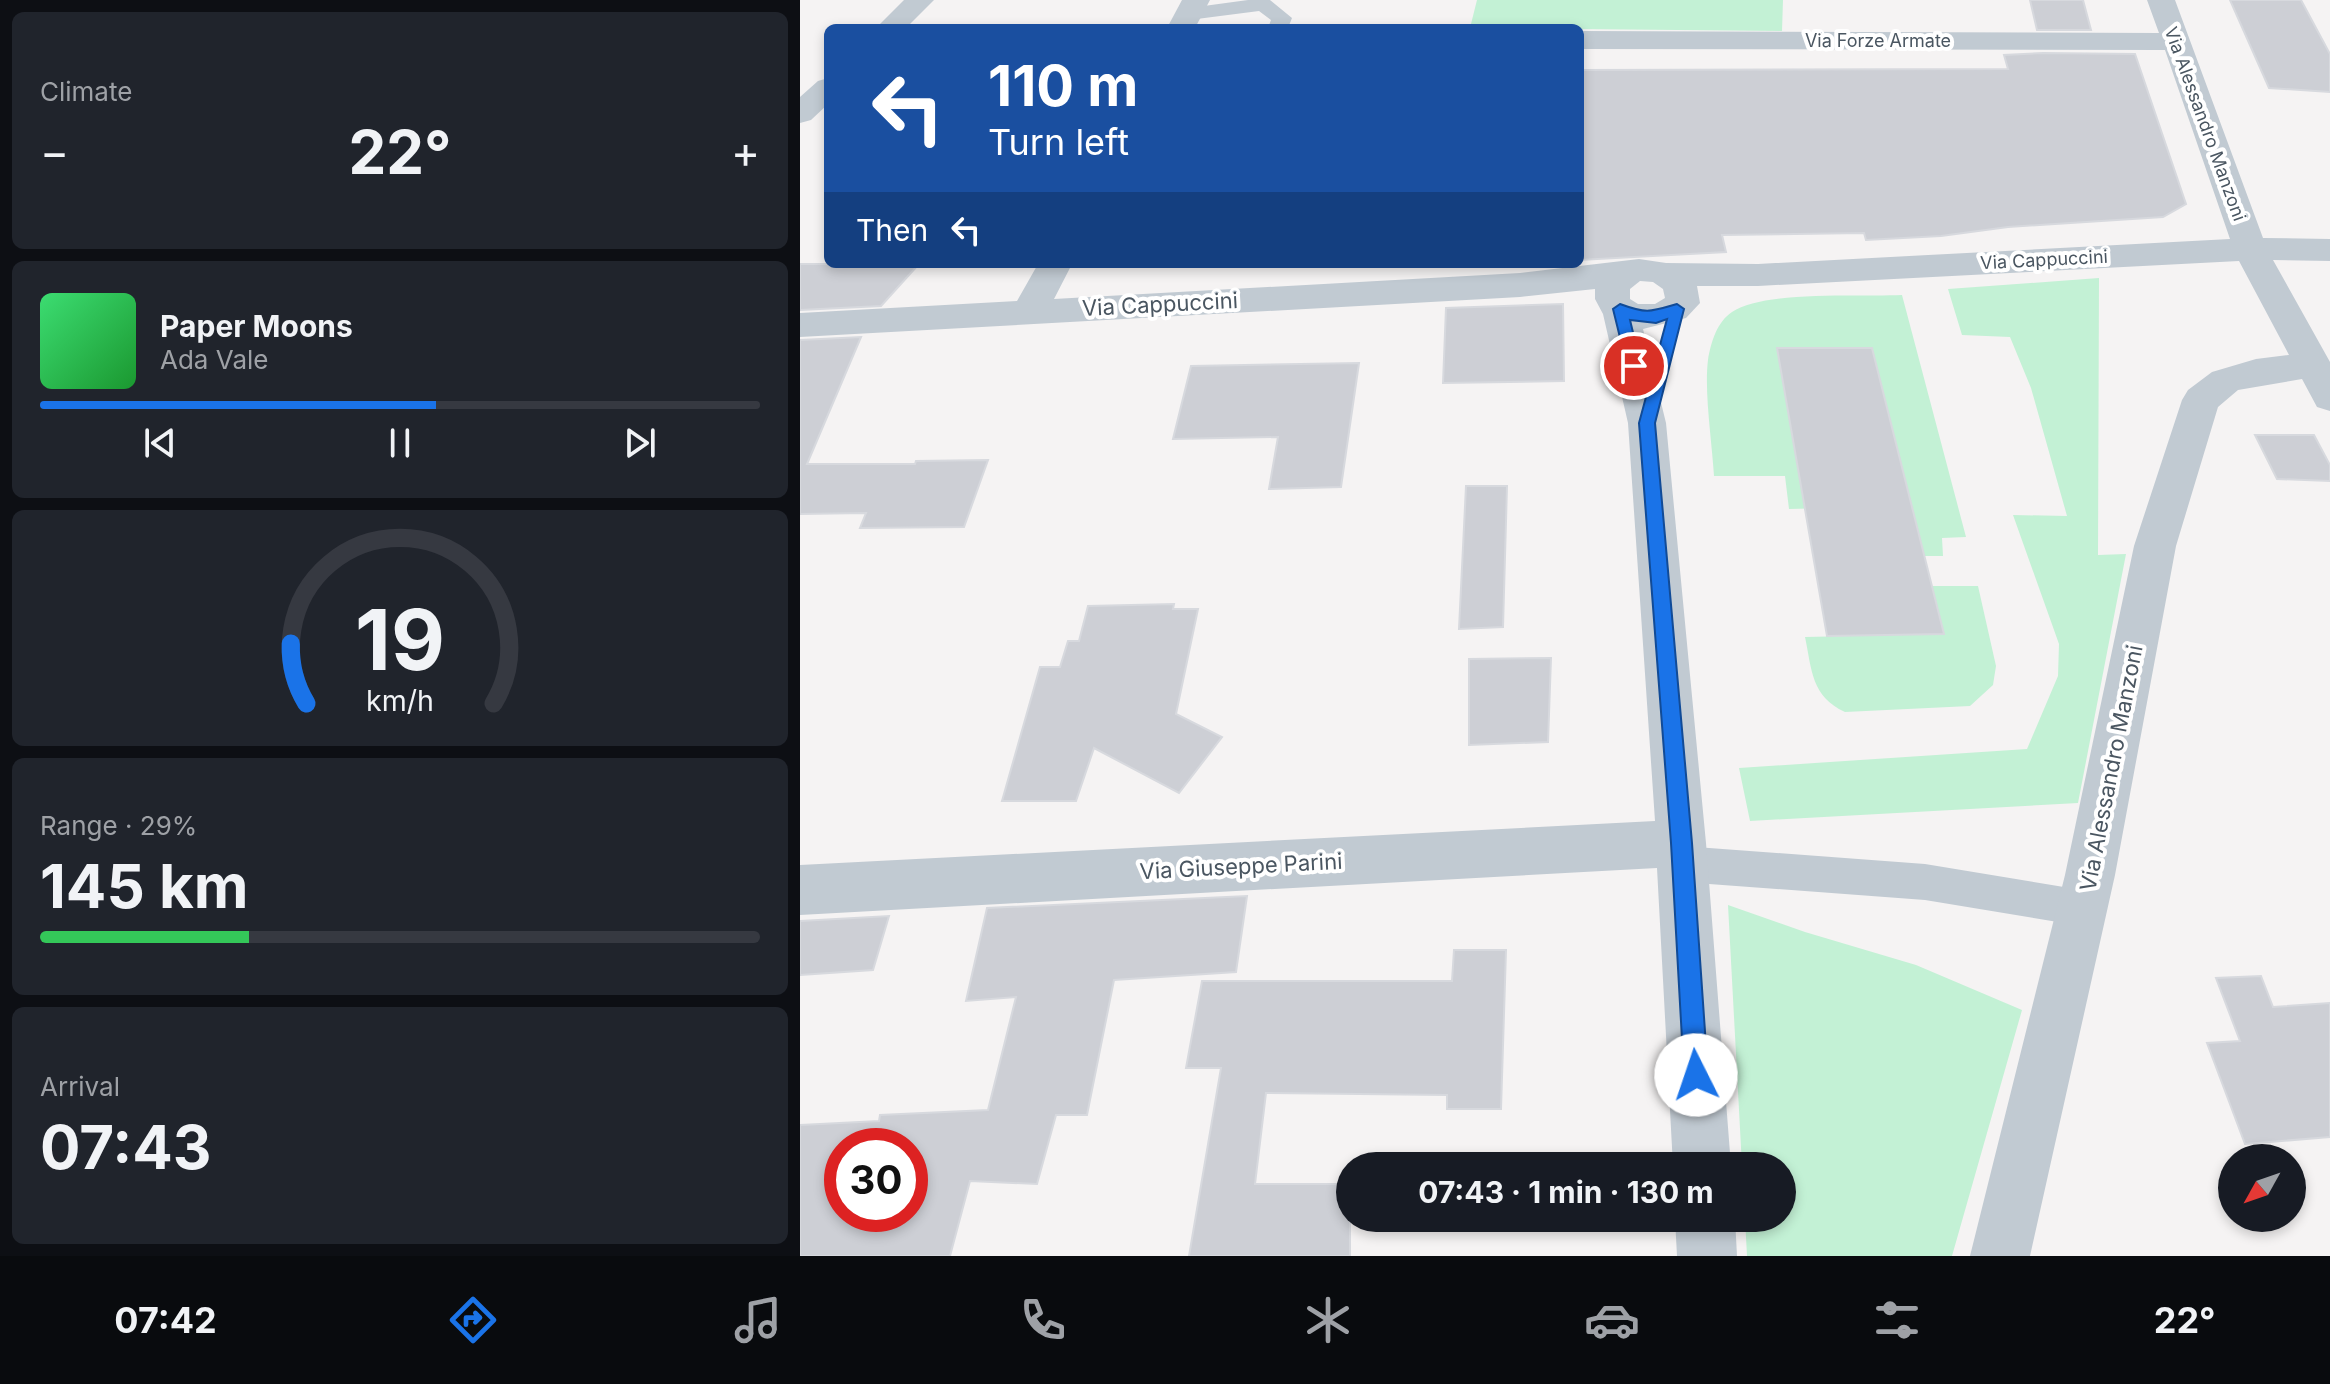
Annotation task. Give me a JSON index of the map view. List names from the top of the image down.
{
  "streets": {
    "street": [
      "Via Forze Armate",
      "Via Alessandro Manzoni",
      "Via Cappuccini",
      "Via Giuseppe Parini"
    ]
  },
  "crossings": [
    ["Via Forze Armate", "Via Alessandro Manzoni"],
    ["Via Alessandro Manzoni", "Via Cappuccini"]
  ],
  "north": "bottom left",
  "page": {
    "tile": [
      "Climate",
      ["Range · 29%", "145 km"],
      ["Arrival", "07:43"]
    ],
    "turn": ["110 m", "Turn left"],
    "heat": ["−", "22°", "+"],
    "then": "Then",
    "song": ["Paper Moons", "Ada Vale"],
    "limit": "30",
    "trip": "07:43 · 1 min · 130 m",
    "tabs": ["07:42", "22°"],
    "gauge": ["19", "km/h"]
  }
}
